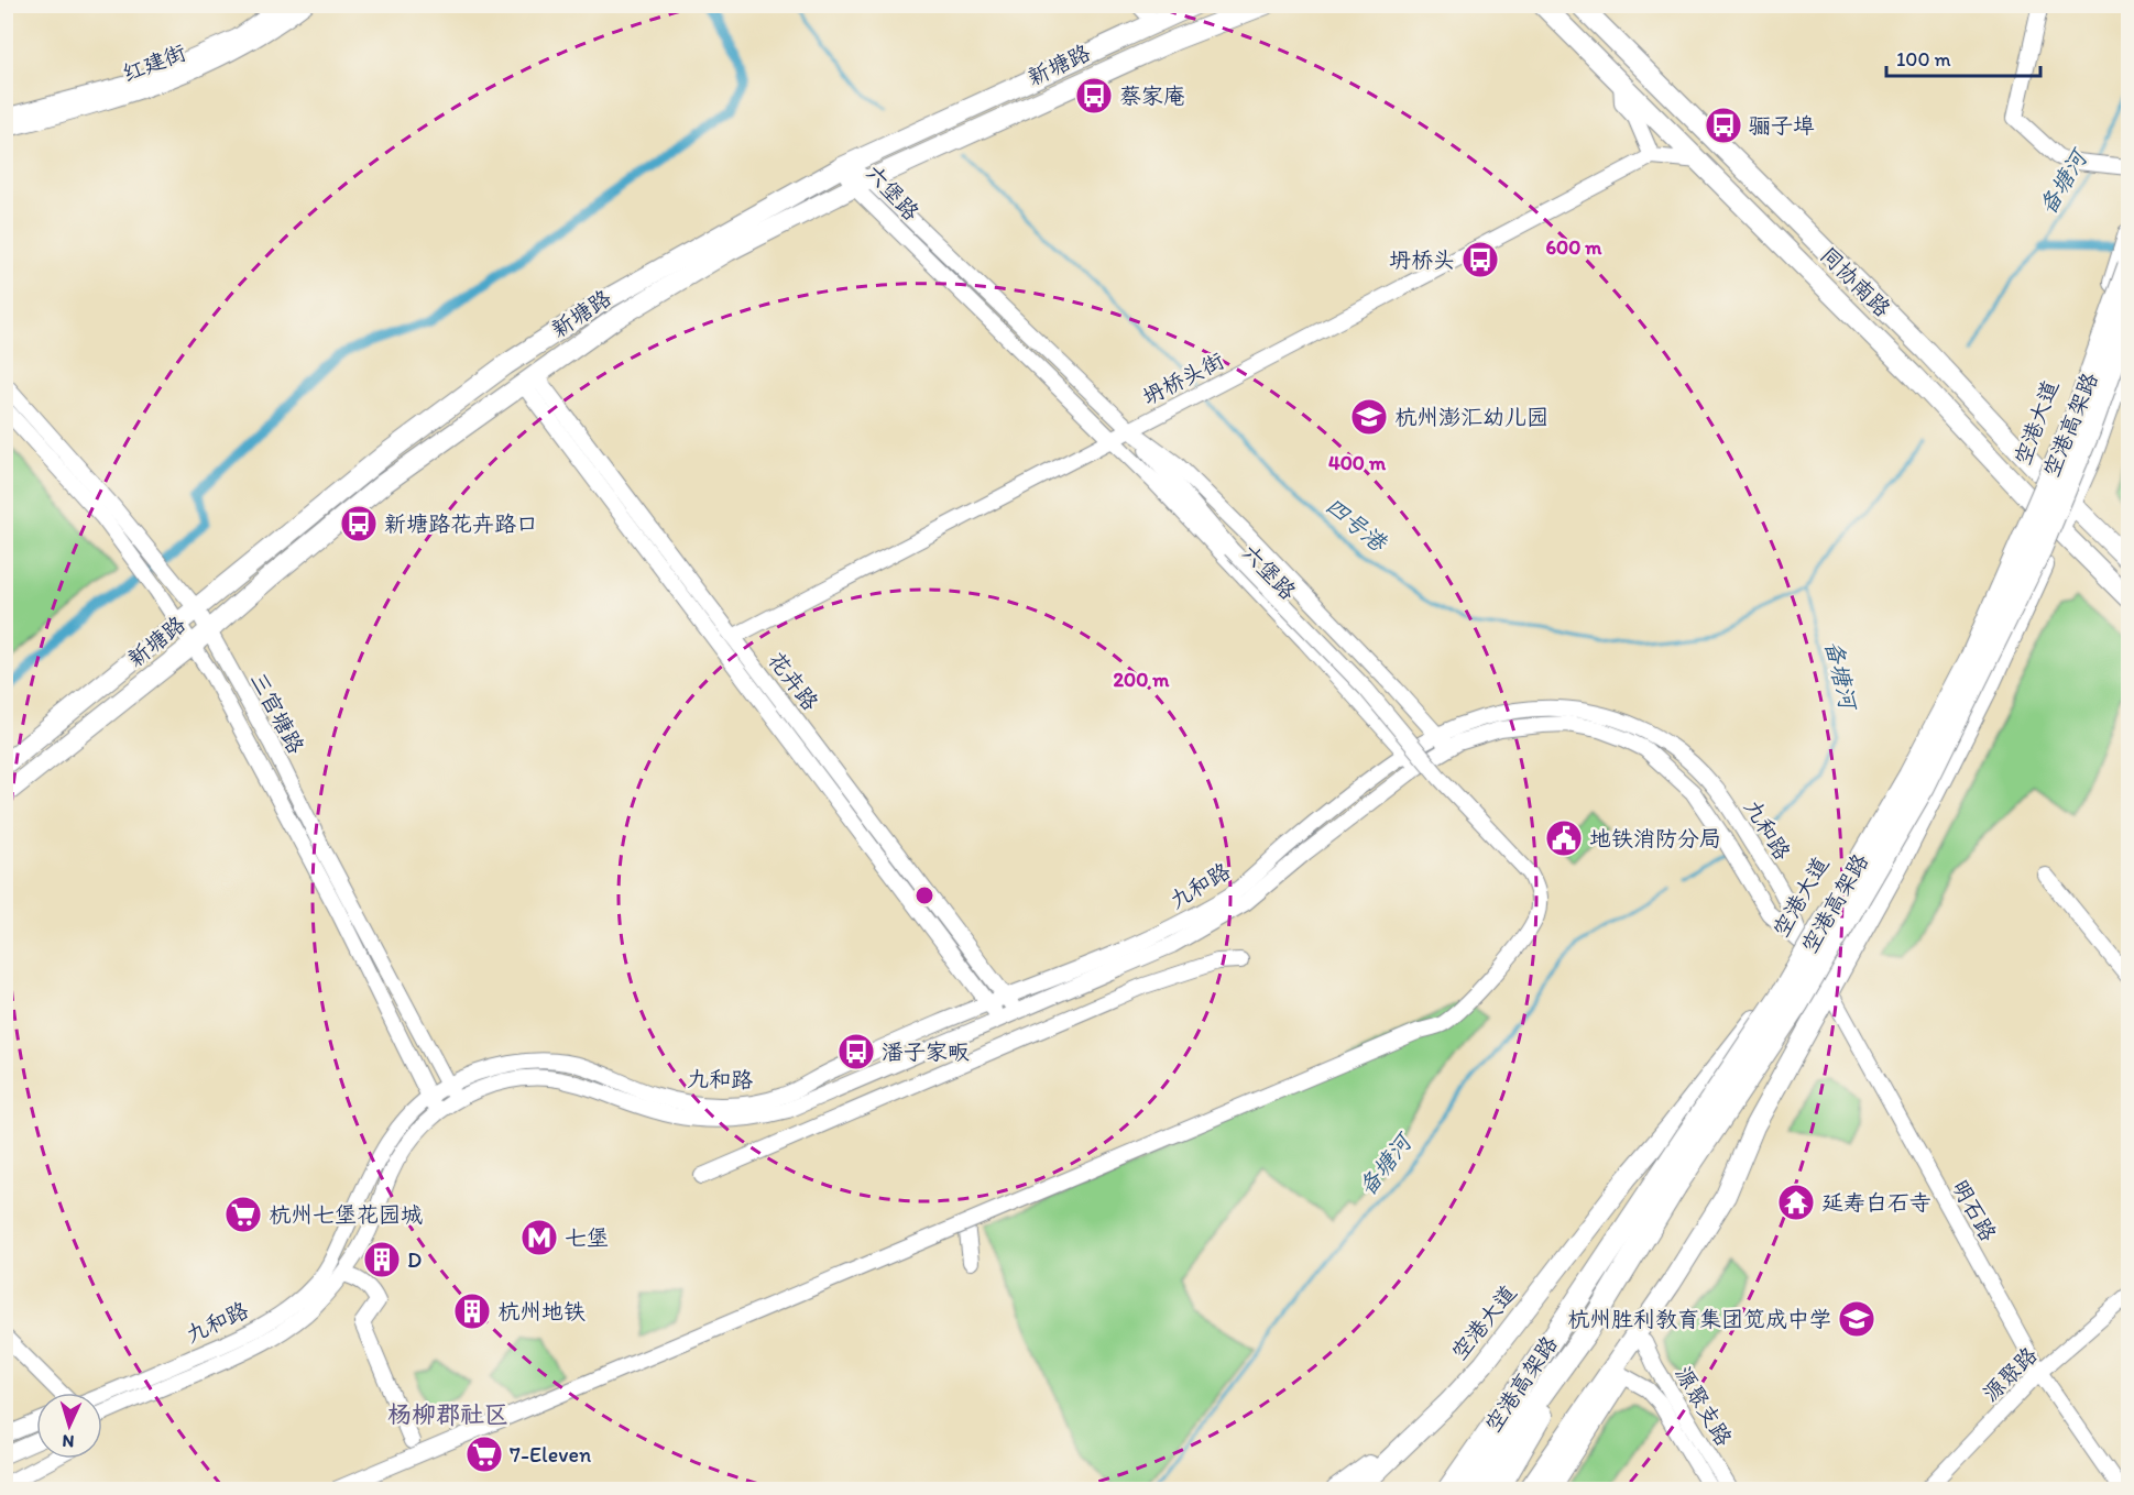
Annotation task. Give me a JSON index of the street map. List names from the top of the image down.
{
  "streets": {
    "highway": ["空港高架路"],
    "main road": ["新塘路", "同协南路", "空港大道"],
    "street": [
      "红建街",
      "六堡路",
      "坍桥头街",
      "花卉路",
      "三官塘路",
      "九和路",
      "明石路",
      "源聚路",
      "源聚支路"
    ]
  },
  "crossings": [
    ["新塘路", "六堡路"],
    ["新塘路", "花卉路"],
    ["新塘路", "三官塘路"],
    ["六堡路", "坍桥头街"],
    ["六堡路", "九和路"],
    ["同协南路", "空港大道"],
    ["坍桥头街", "花卉路"],
    ["空港大道", "九和路"],
    ["空港大道", "明石路"],
    ["花卉路", "九和路"],
    ["三官塘路", "九和路"],
    ["九和路", "明石路"],
    ["明石路", "源聚路"]
  ],
  "districts": ["杨柳郡社区"],
  "water": ["备塘河", "四号港"],
  "places": {
    "bus stop": [
      "蔡家庵",
      "骊子埠",
      "坍桥头",
      "新塘路花卉路口",
      "潘子家畈"
    ],
    "school or university": ["杭州澎汇幼儿园", "杭州胜利教育集团笕成中学"],
    "public building": ["地铁消防分局"],
    "temple": ["延寿白石寺"],
    "supermarket": ["杭州七堡花园城", "7-Eleven"],
    "metro station": ["七堡"],
    "building": ["D", "杭州地铁"]
  },
  "scale_bar": "100 m",
  "north": "bottom",
  "rings": ["600 m", "400 m", "200 m"]
}
